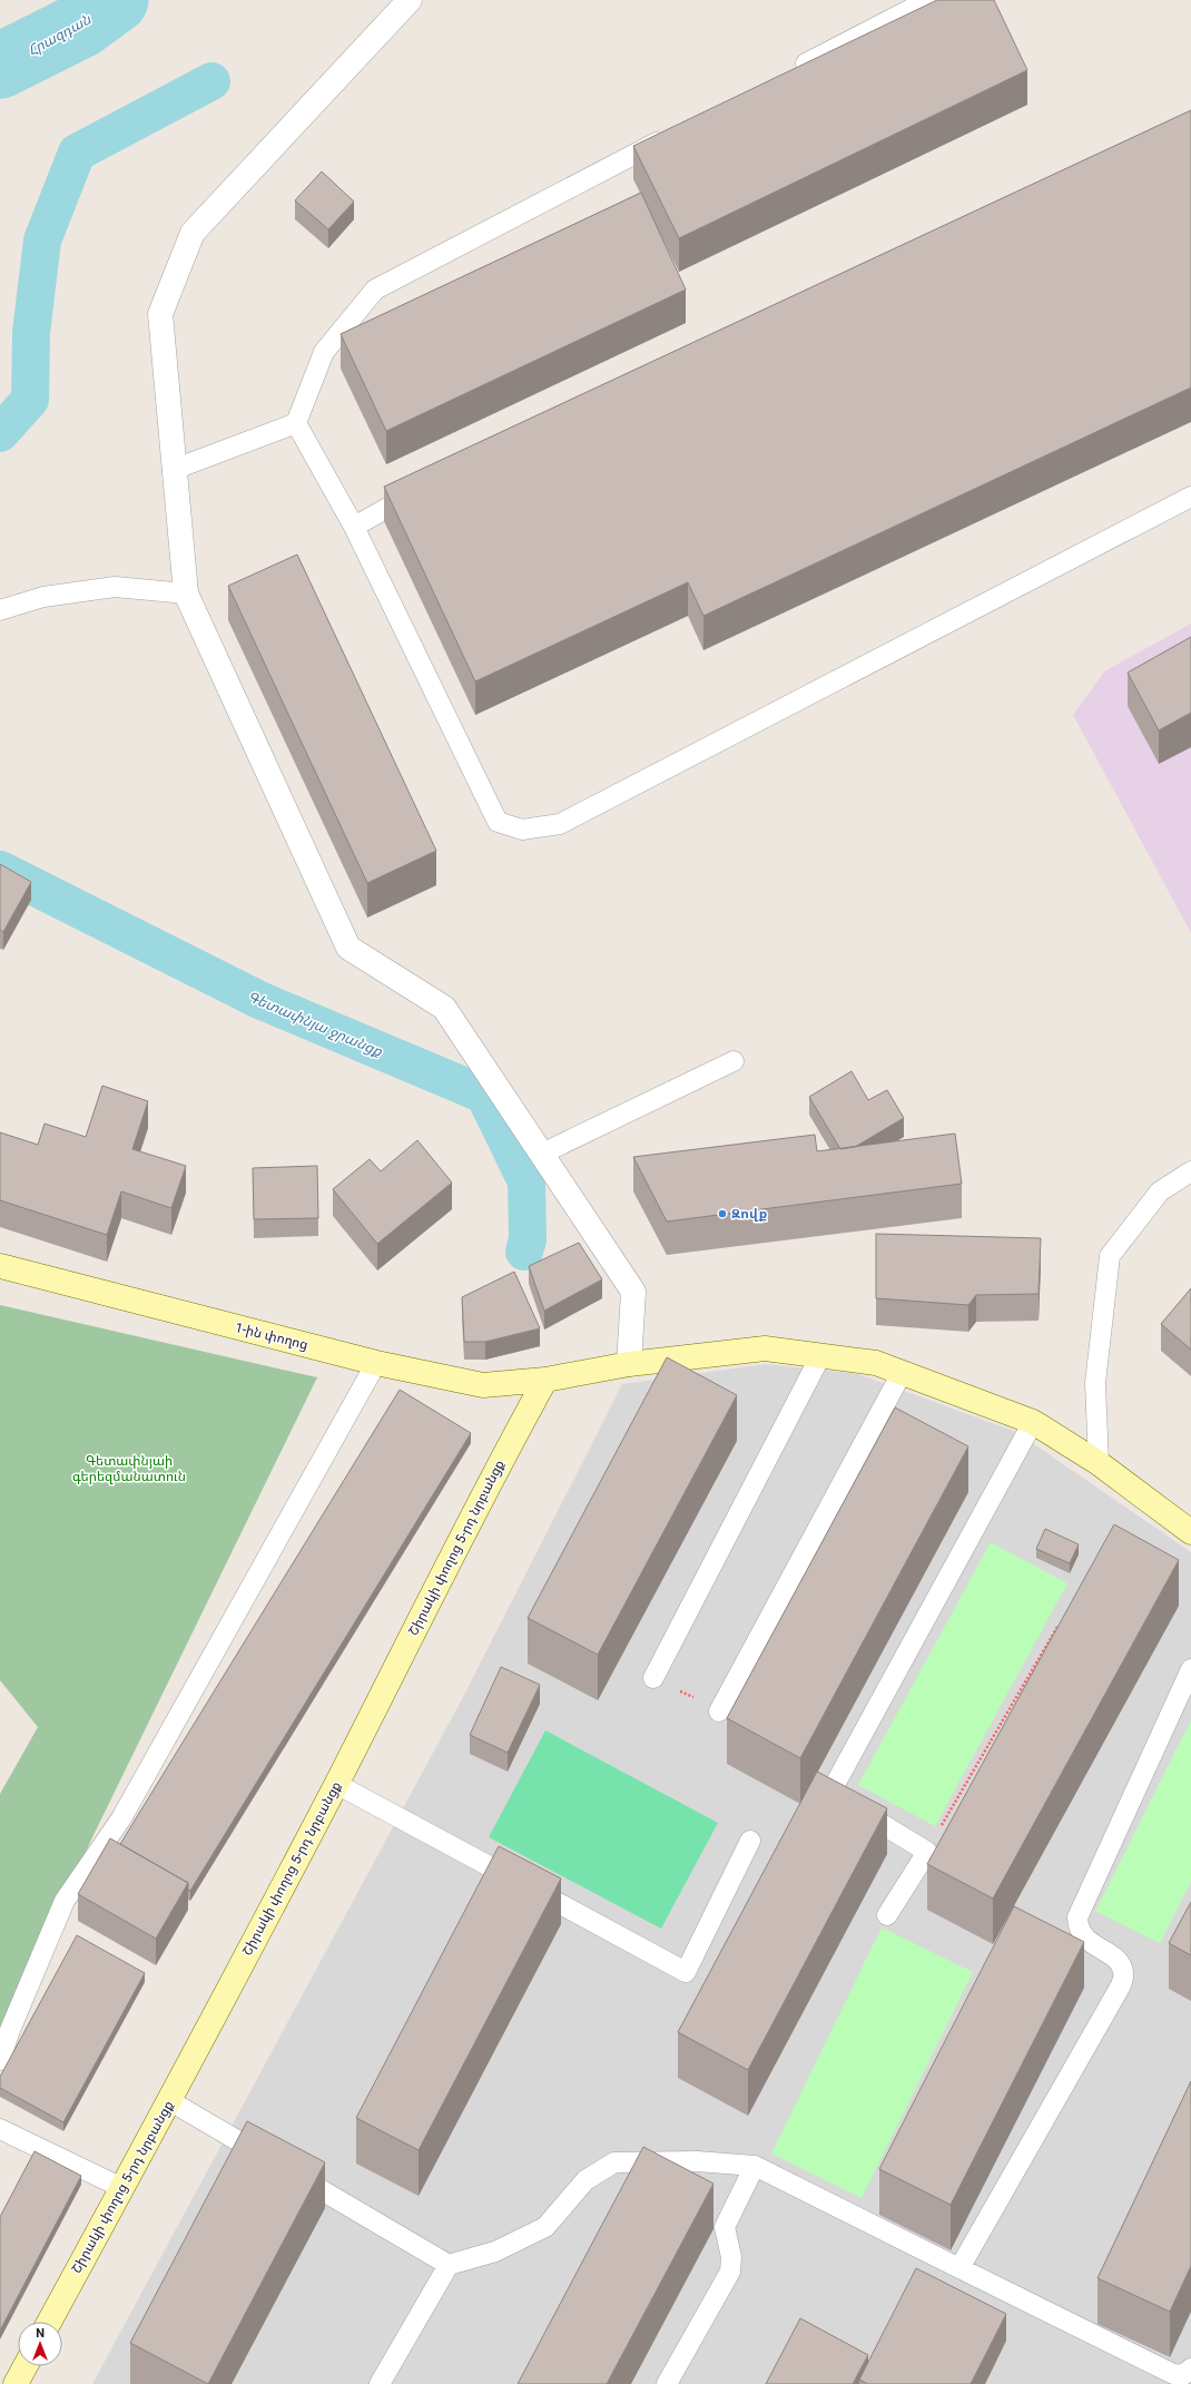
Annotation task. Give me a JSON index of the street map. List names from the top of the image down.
{
  "streets": {
    "main road": ["1-ին փողոց", "Շիրակի փողոց 5-րդ նրբանցք"]
  },
  "crossings": [
    ["1-ին փողոց", "Շիրակի փողոց 5-րդ նրբանցք"]
  ],
  "water": ["Հրազդան", "Գետափնյա ջրանցք"],
  "parks": ["Գետափնյաի գերեզմանատուն"],
  "places": ["Զովք"],
  "north": "top"
}
